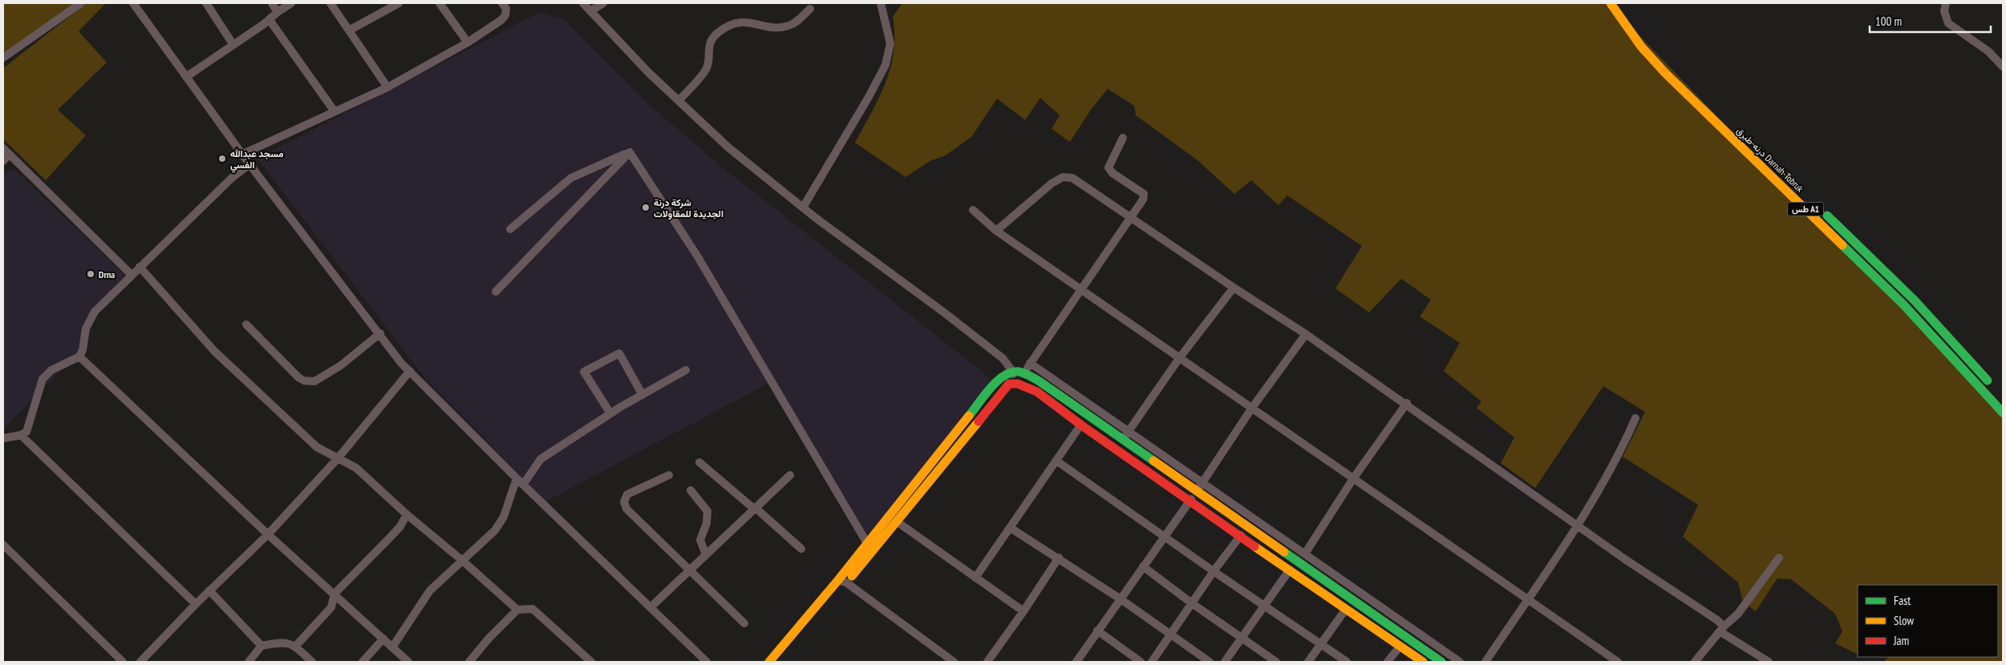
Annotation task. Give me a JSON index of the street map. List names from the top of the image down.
{
  "streets": {
    "main road": ["درنه-طبرق Darnah-Tobruk", "طس A1"]
  },
  "places": ["مسجد عبدالله الفسي", "شركة درنة الجديدة للمقاولات", "Drna"],
  "legend": ["Fast", "Slow", "Jam"],
  "scale_bar": "100 m"
}
